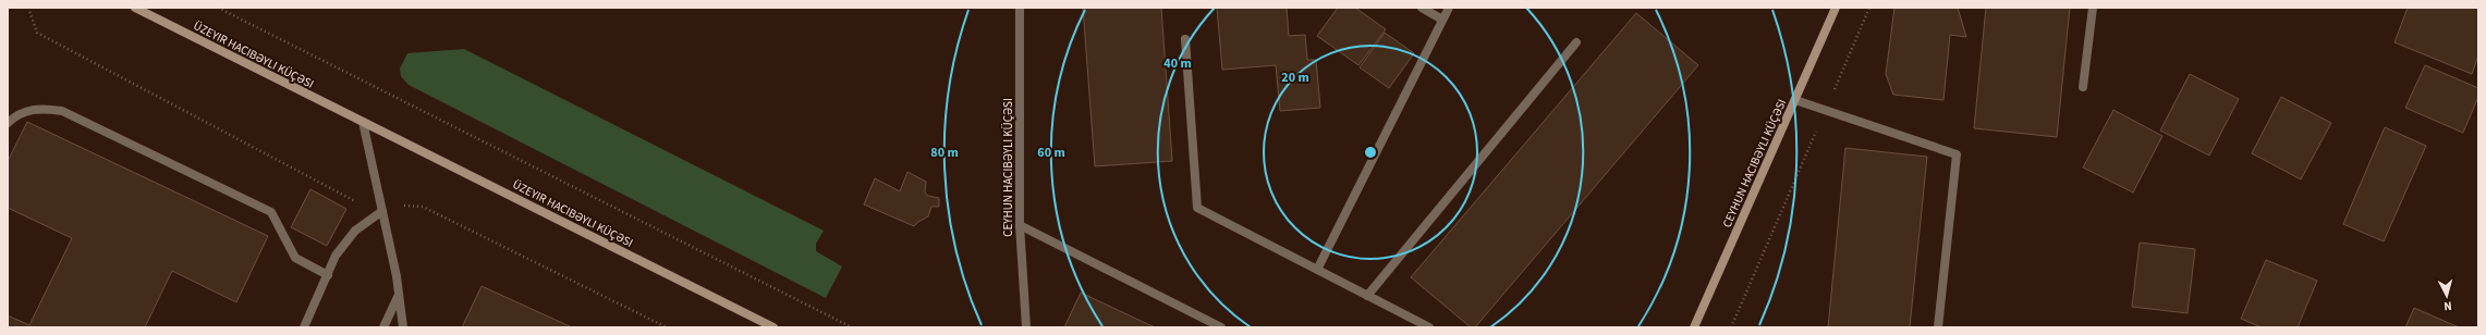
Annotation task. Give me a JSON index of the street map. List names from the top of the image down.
{
  "north": "bottom",
  "rings": [
    "40 m",
    "20 m",
    "60 m",
    "80 m"
  ]
}
